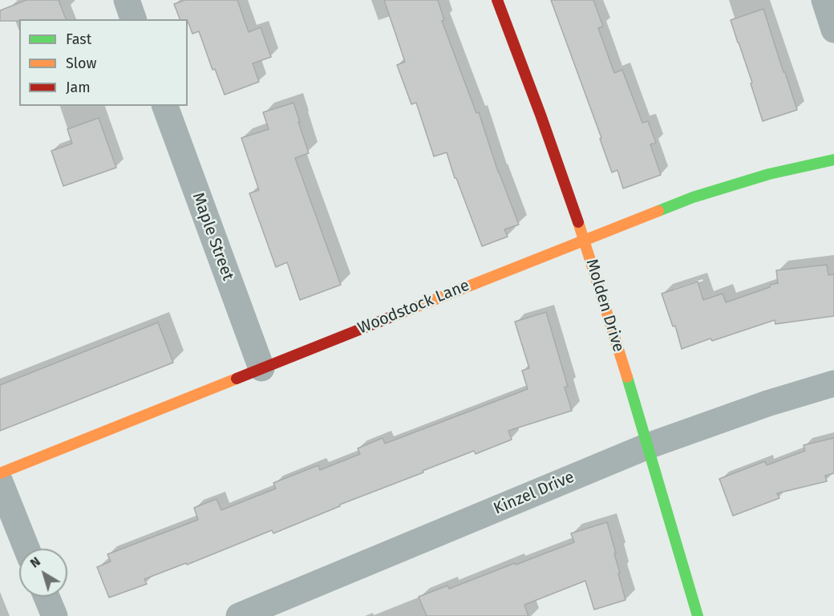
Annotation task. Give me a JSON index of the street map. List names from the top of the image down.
{
  "streets": {
    "street": [
      "Maple Street",
      "Molden Drive",
      "Woodstock Lane",
      "Kinzel Drive"
    ]
  },
  "crossings": [
    ["Maple Street", "Woodstock Lane"],
    ["Molden Drive", "Woodstock Lane"],
    ["Molden Drive", "Kinzel Drive"]
  ],
  "legend": ["Fast", "Slow", "Jam"],
  "north": "top left"
}
